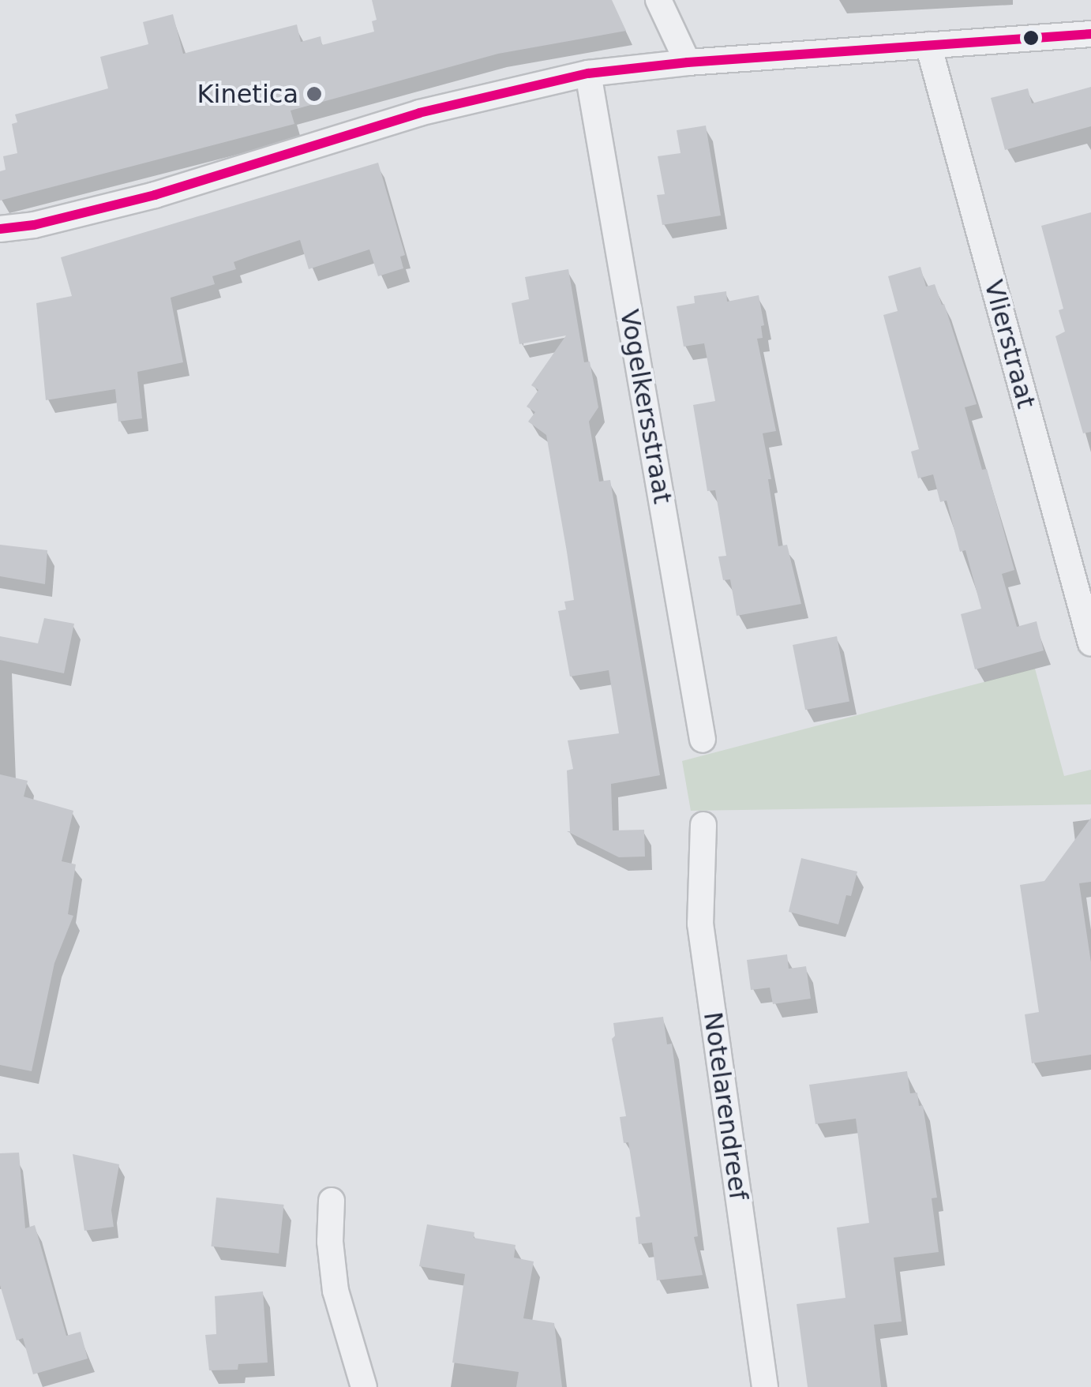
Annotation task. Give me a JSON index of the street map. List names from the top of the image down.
{
  "streets": {
    "street": ["Vlierstraat", "Vogelkersstraat", "Notelarendreef"]
  },
  "places": ["Kinetica"]
}
